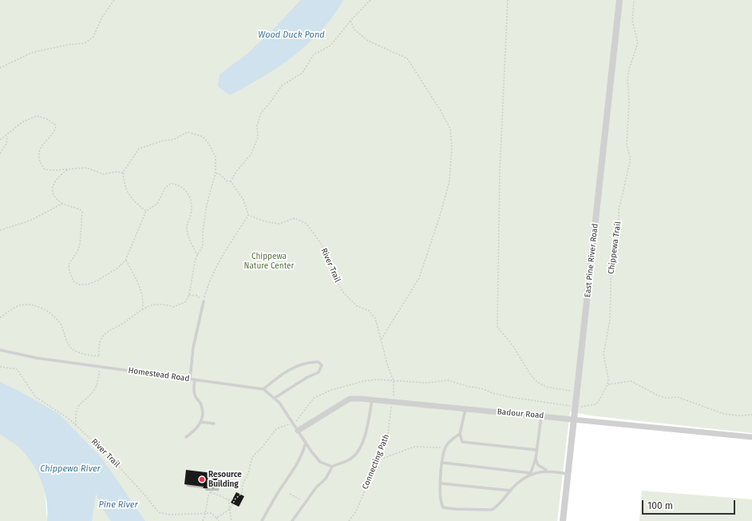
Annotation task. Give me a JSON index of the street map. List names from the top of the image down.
{
  "streets": {
    "street": ["East Pine River Road", "Badour Road"],
    "lane": ["Homestead Road"],
    "path": ["Chippewa Trail", "River Trail", "Connecting Path"]
  },
  "crossings": [
    ["East Pine River Road", "Badour Road"],
    ["River Trail", "Connecting Path"],
    ["Badour Road", "Connecting Path"]
  ],
  "water": ["Wood Duck Pond", "Chippewa River", "Pine River"],
  "parks": ["Chippewa Nature Center"],
  "places": ["Resource Building"],
  "scale_bar": "100 m"
}
